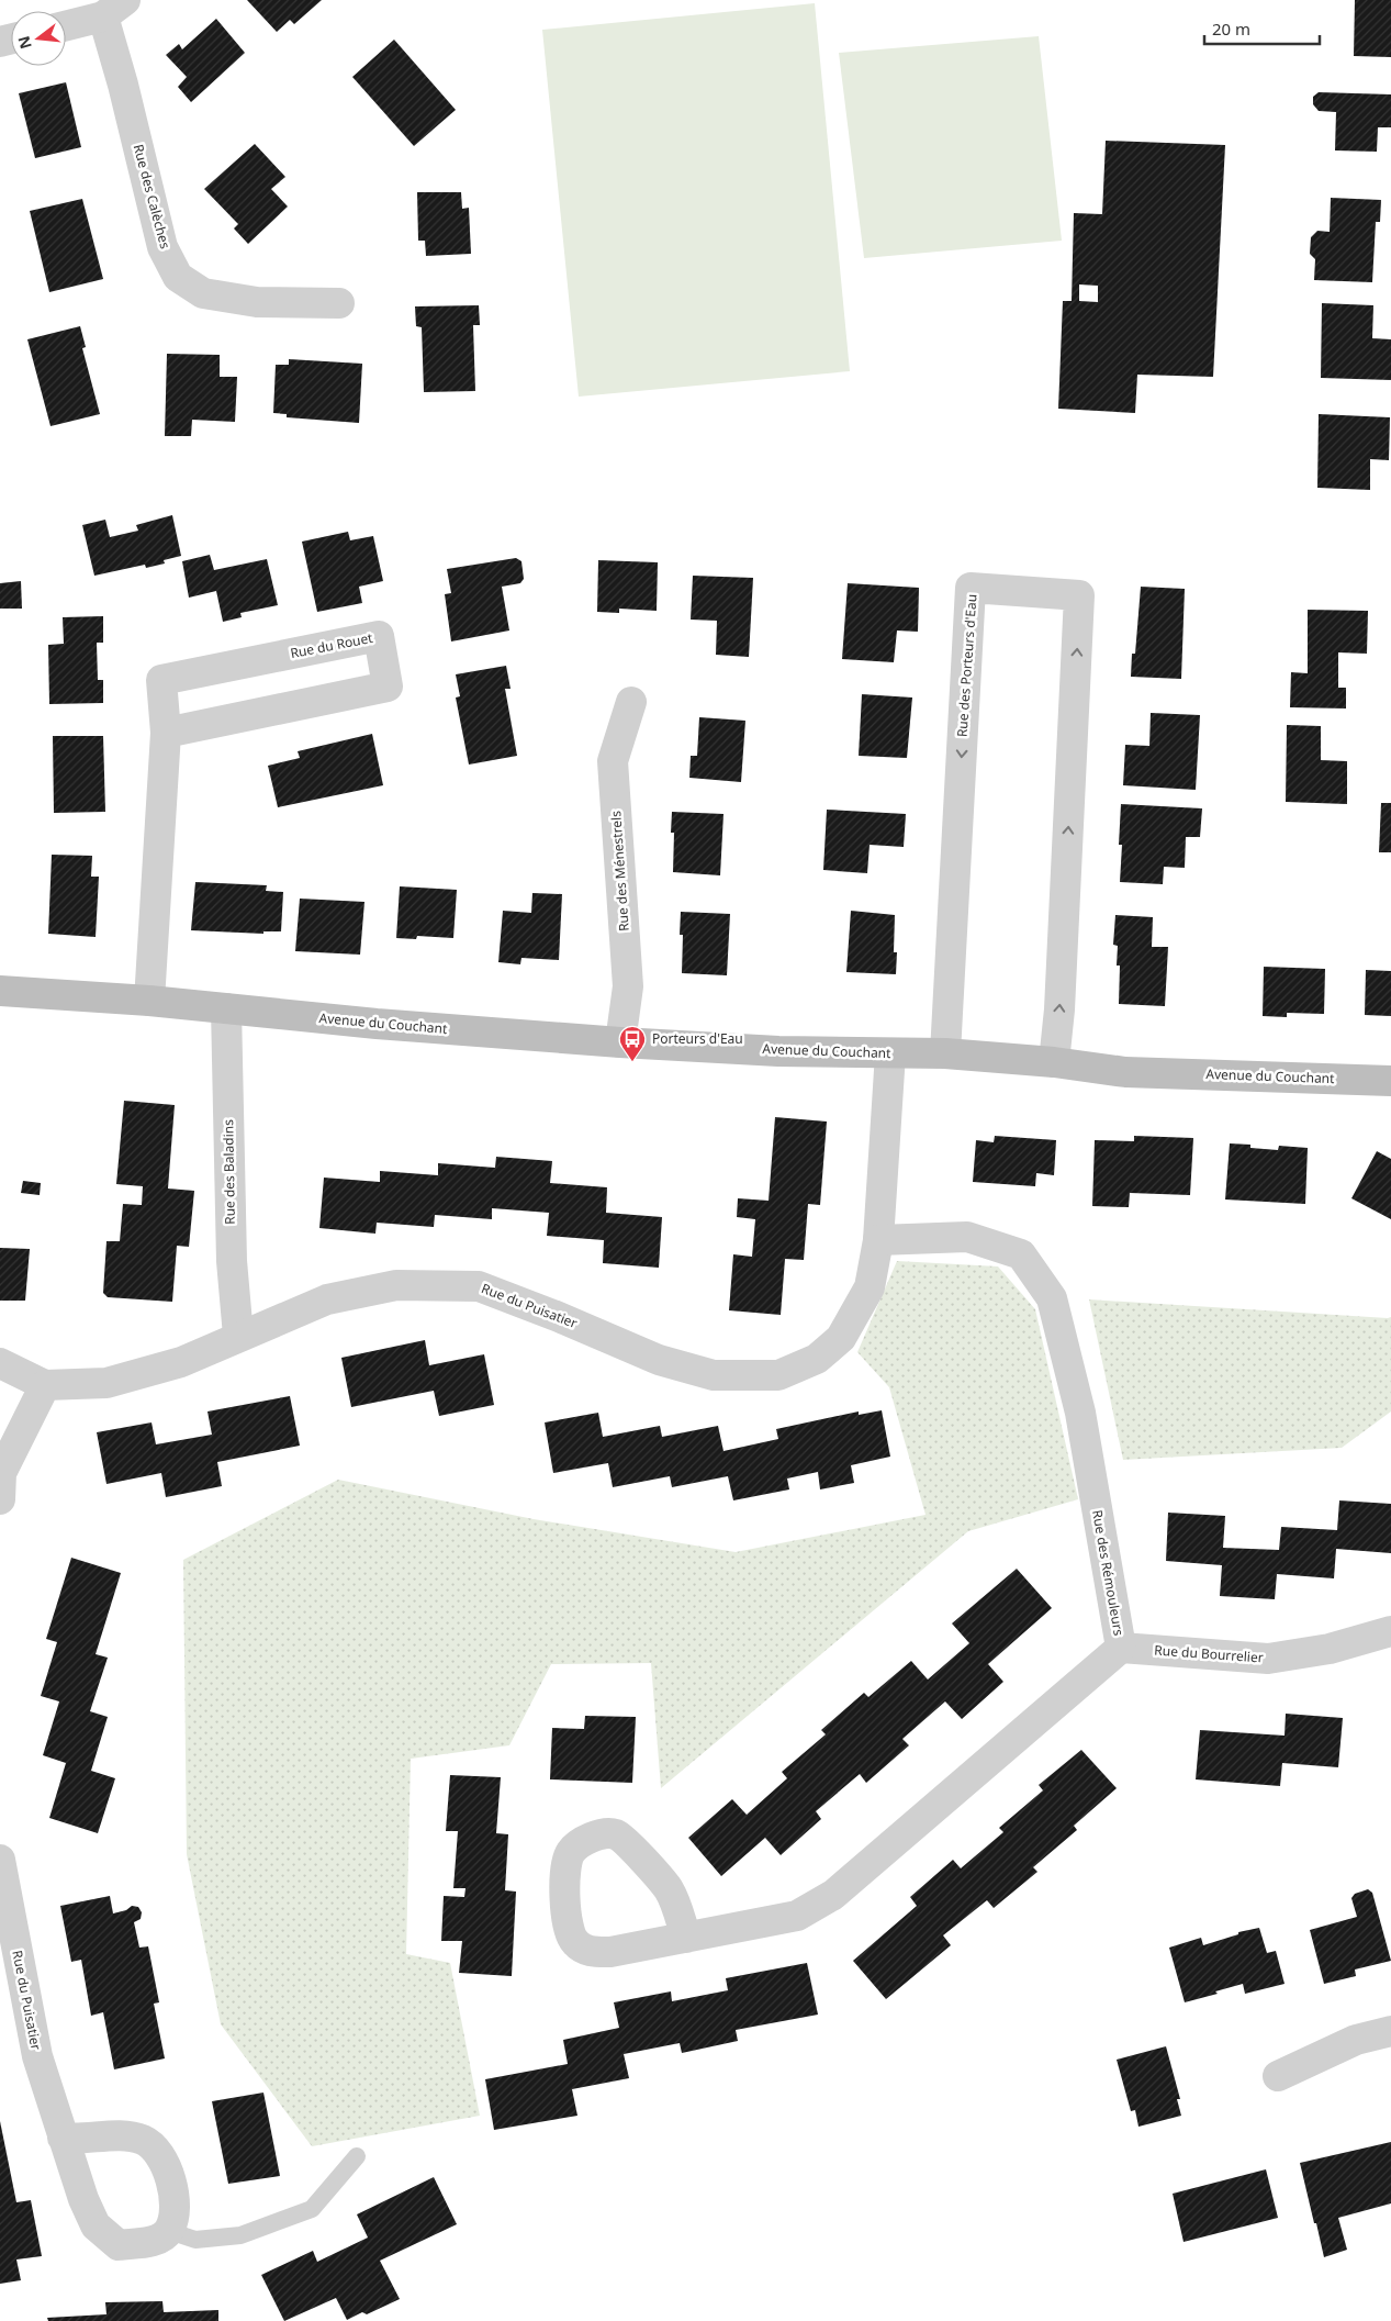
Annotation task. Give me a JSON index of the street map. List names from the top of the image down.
{
  "streets": {
    "street": [
      "Rue des Calèches",
      "Rue du Rouet",
      "Rue des Porteurs d'Eau",
      "Rue des Ménestrels",
      "Avenue du Couchant",
      "Rue des Baladins",
      "Rue du Puisatier",
      "Rue des Rémouleurs",
      "Rue du Bourrelier"
    ]
  },
  "crossings": [
    ["Rue du Rouet", "Avenue du Couchant"],
    ["Rue des Porteurs d'Eau", "Avenue du Couchant"],
    ["Rue des Ménestrels", "Avenue du Couchant"],
    ["Avenue du Couchant", "Rue des Baladins"],
    ["Avenue du Couchant", "Rue du Puisatier"],
    ["Rue des Baladins", "Rue du Puisatier"],
    ["Rue du Puisatier", "Rue des Rémouleurs"],
    ["Rue des Rémouleurs", "Rue du Bourrelier"]
  ],
  "places": {
    "bus stop": ["Porteurs d'Eau"]
  },
  "scale_bar": "20 m",
  "north": "left"
}
